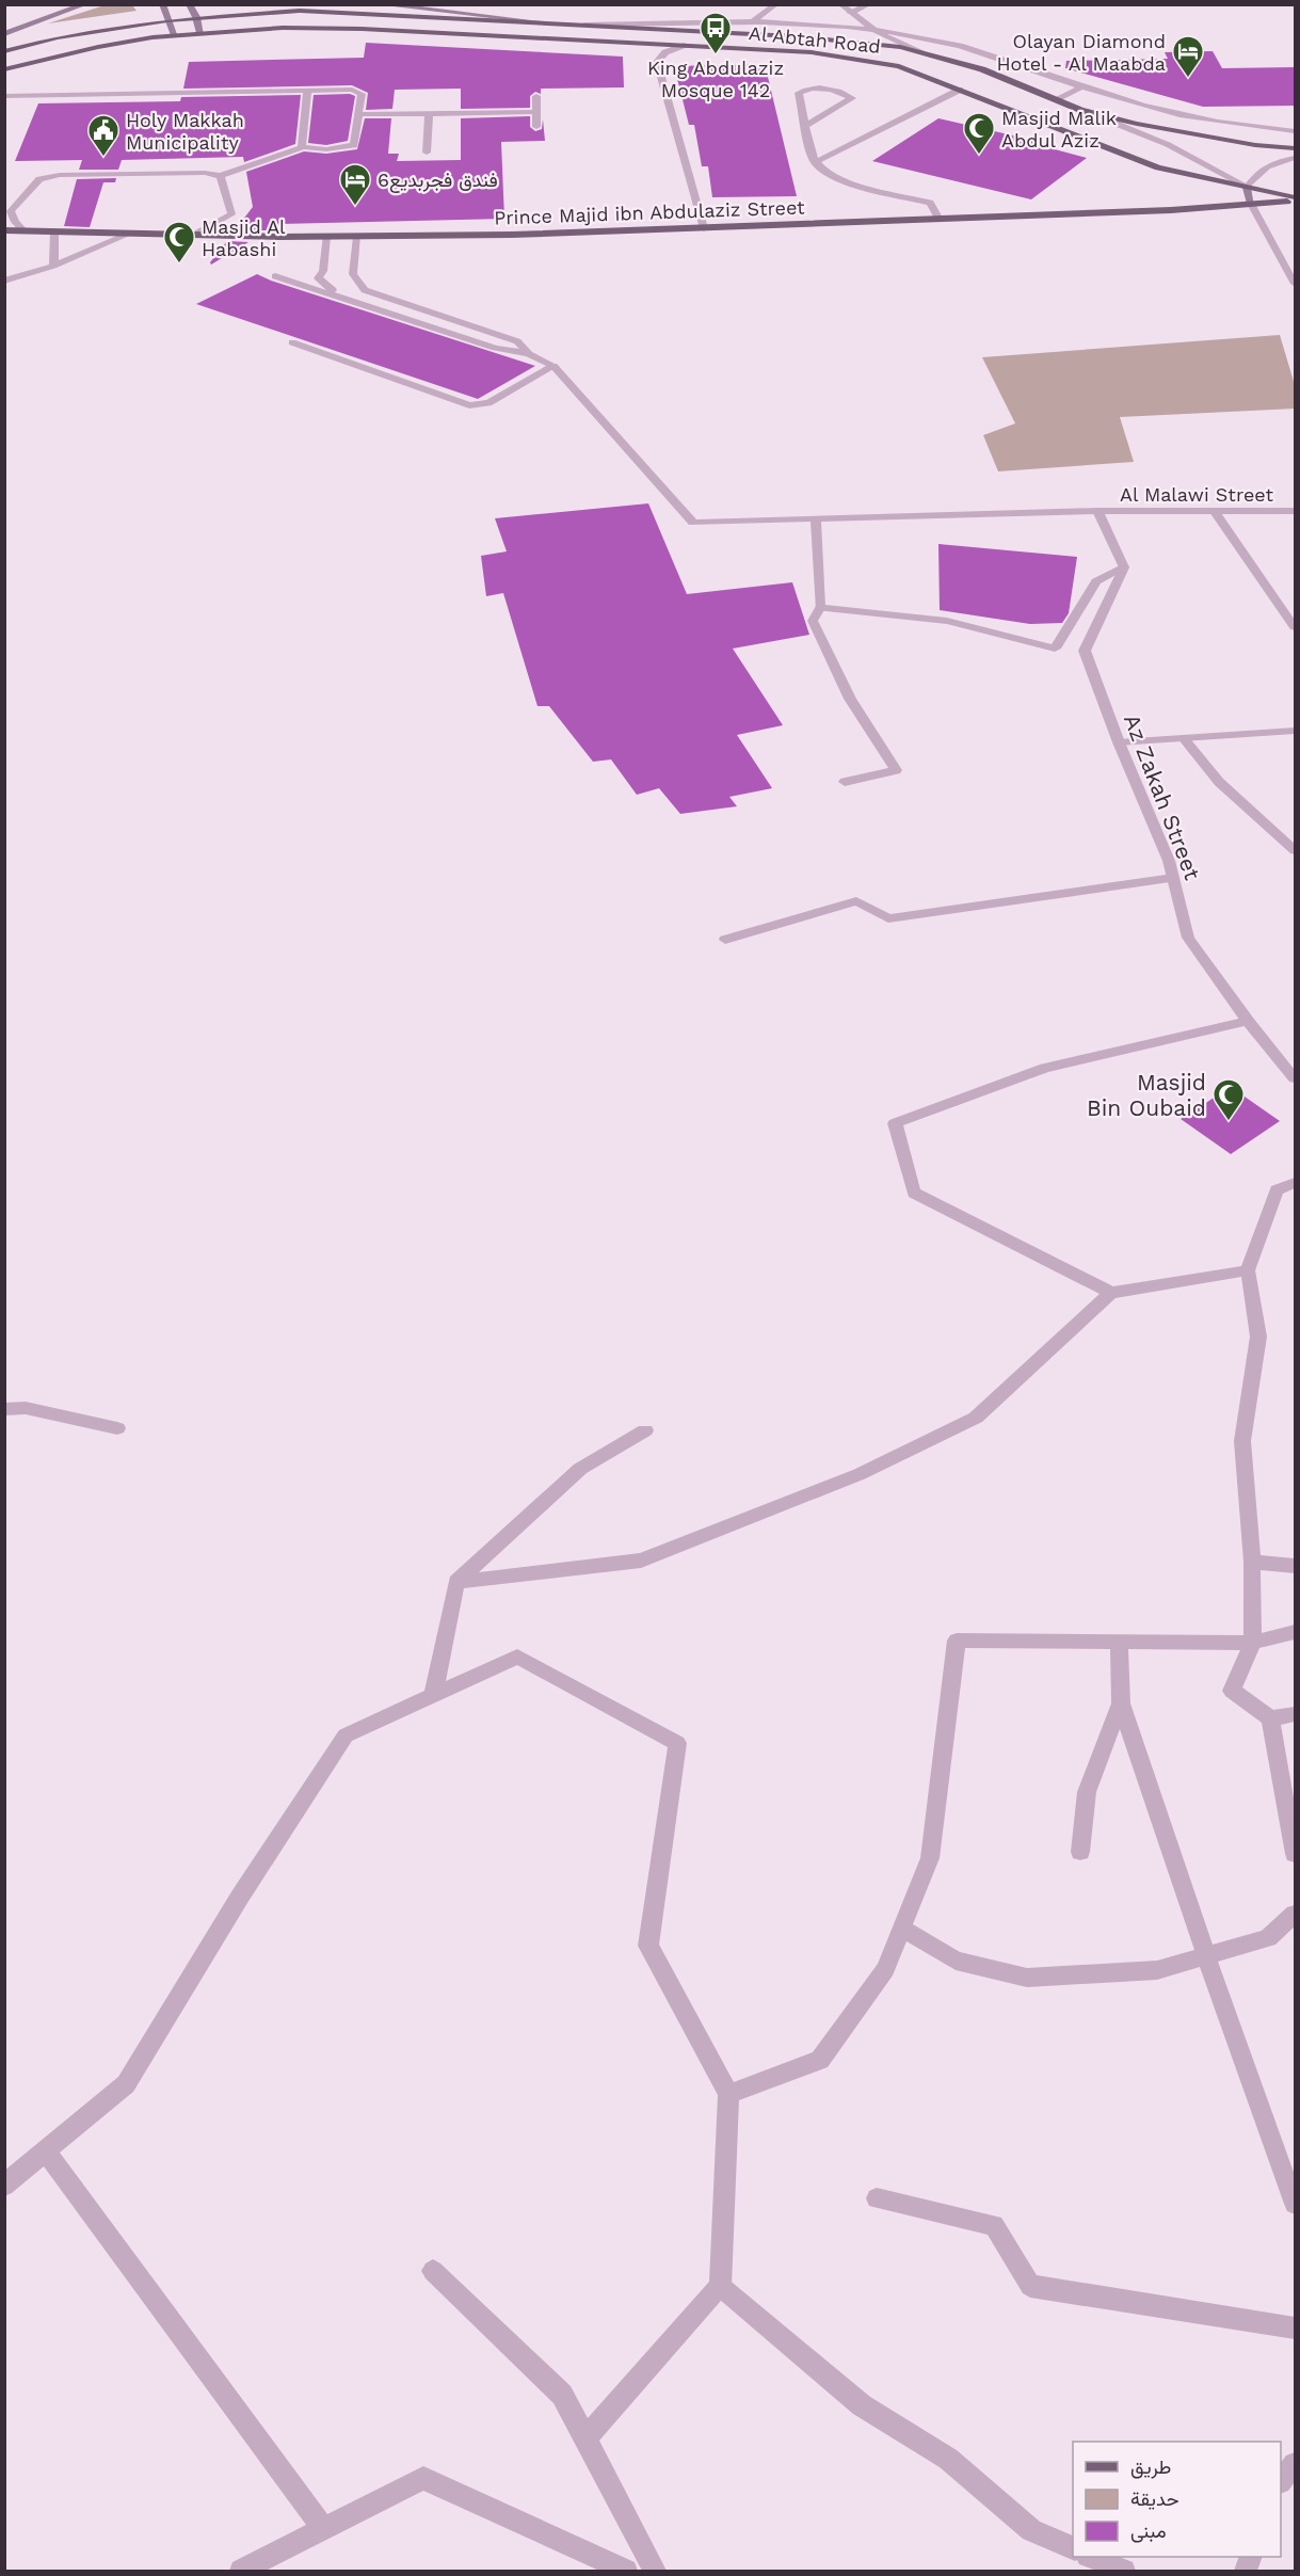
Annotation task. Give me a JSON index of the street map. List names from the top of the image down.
{
  "streets": {
    "main road": ["Al Abtah Road", "Prince Majid ibn Abdulaziz Street"],
    "street": ["Al Malawi Street", "Az Zakah Street"]
  },
  "crossings": [
    ["Al Abtah Road", "Prince Majid ibn Abdulaziz Street"]
  ],
  "places": {
    "bus stop": ["King Abdulaziz Mosque 142"],
    "hotel": ["Olayan Diamond Hotel - Al Maabda", "فندق فجربديع6"],
    "mosque": ["Masjid Malik Abdul Aziz", "Masjid Al Habashi", "Masjid Bin Oubaid"],
    "public building": ["Holy Makkah Municipality"]
  },
  "legend": ["طريق", "حديقة", "مبنى"]
}
